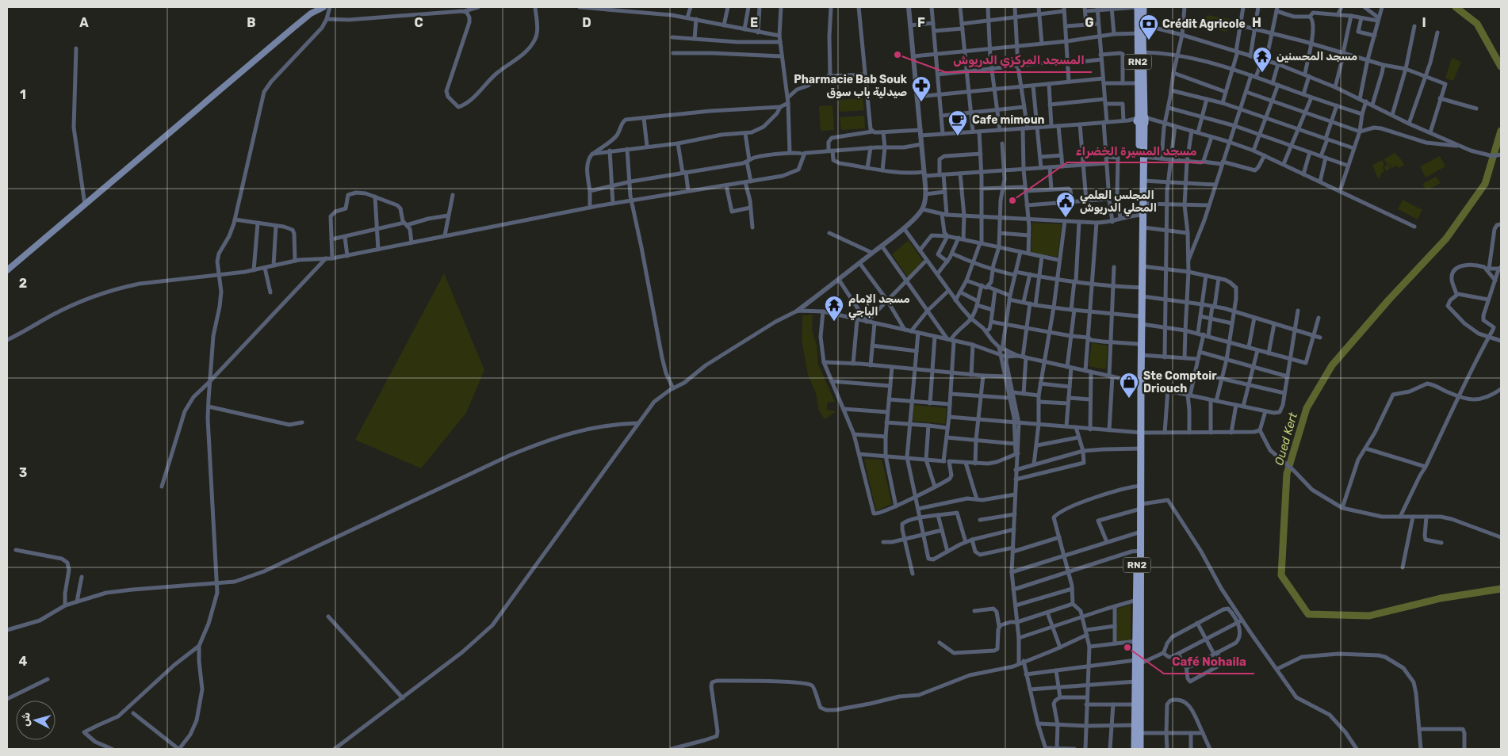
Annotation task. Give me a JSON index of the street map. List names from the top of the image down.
{
  "streets": {
    "main road": ["RN2"]
  },
  "water": ["Oued Kert"],
  "places": {
    "bank": ["Crédit Agricole"],
    "other": ["المسجد المركزي الدريوش", "مسجد المسيرة الخضراء", "Café Nohaila"],
    "temple": ["مسجد المحسنين", "مسجد الإمام الباجي"],
    "pharmacy": ["Pharmacie Bab Souk صيدلية باب سوق"],
    "cafe": ["Cafe mimoun"],
    "public building": ["المجلس العلمي المحلي الدريوش"],
    "shop": ["Ste Comptoir Driouch"]
  },
  "north": "left",
  "grid": {
    "columns": [
      "A",
      "B",
      "C",
      "D",
      "E",
      "F",
      "G",
      "H",
      "I"
    ],
    "rows": [
      "1",
      "2",
      "3",
      "4"
    ]
  }
}
